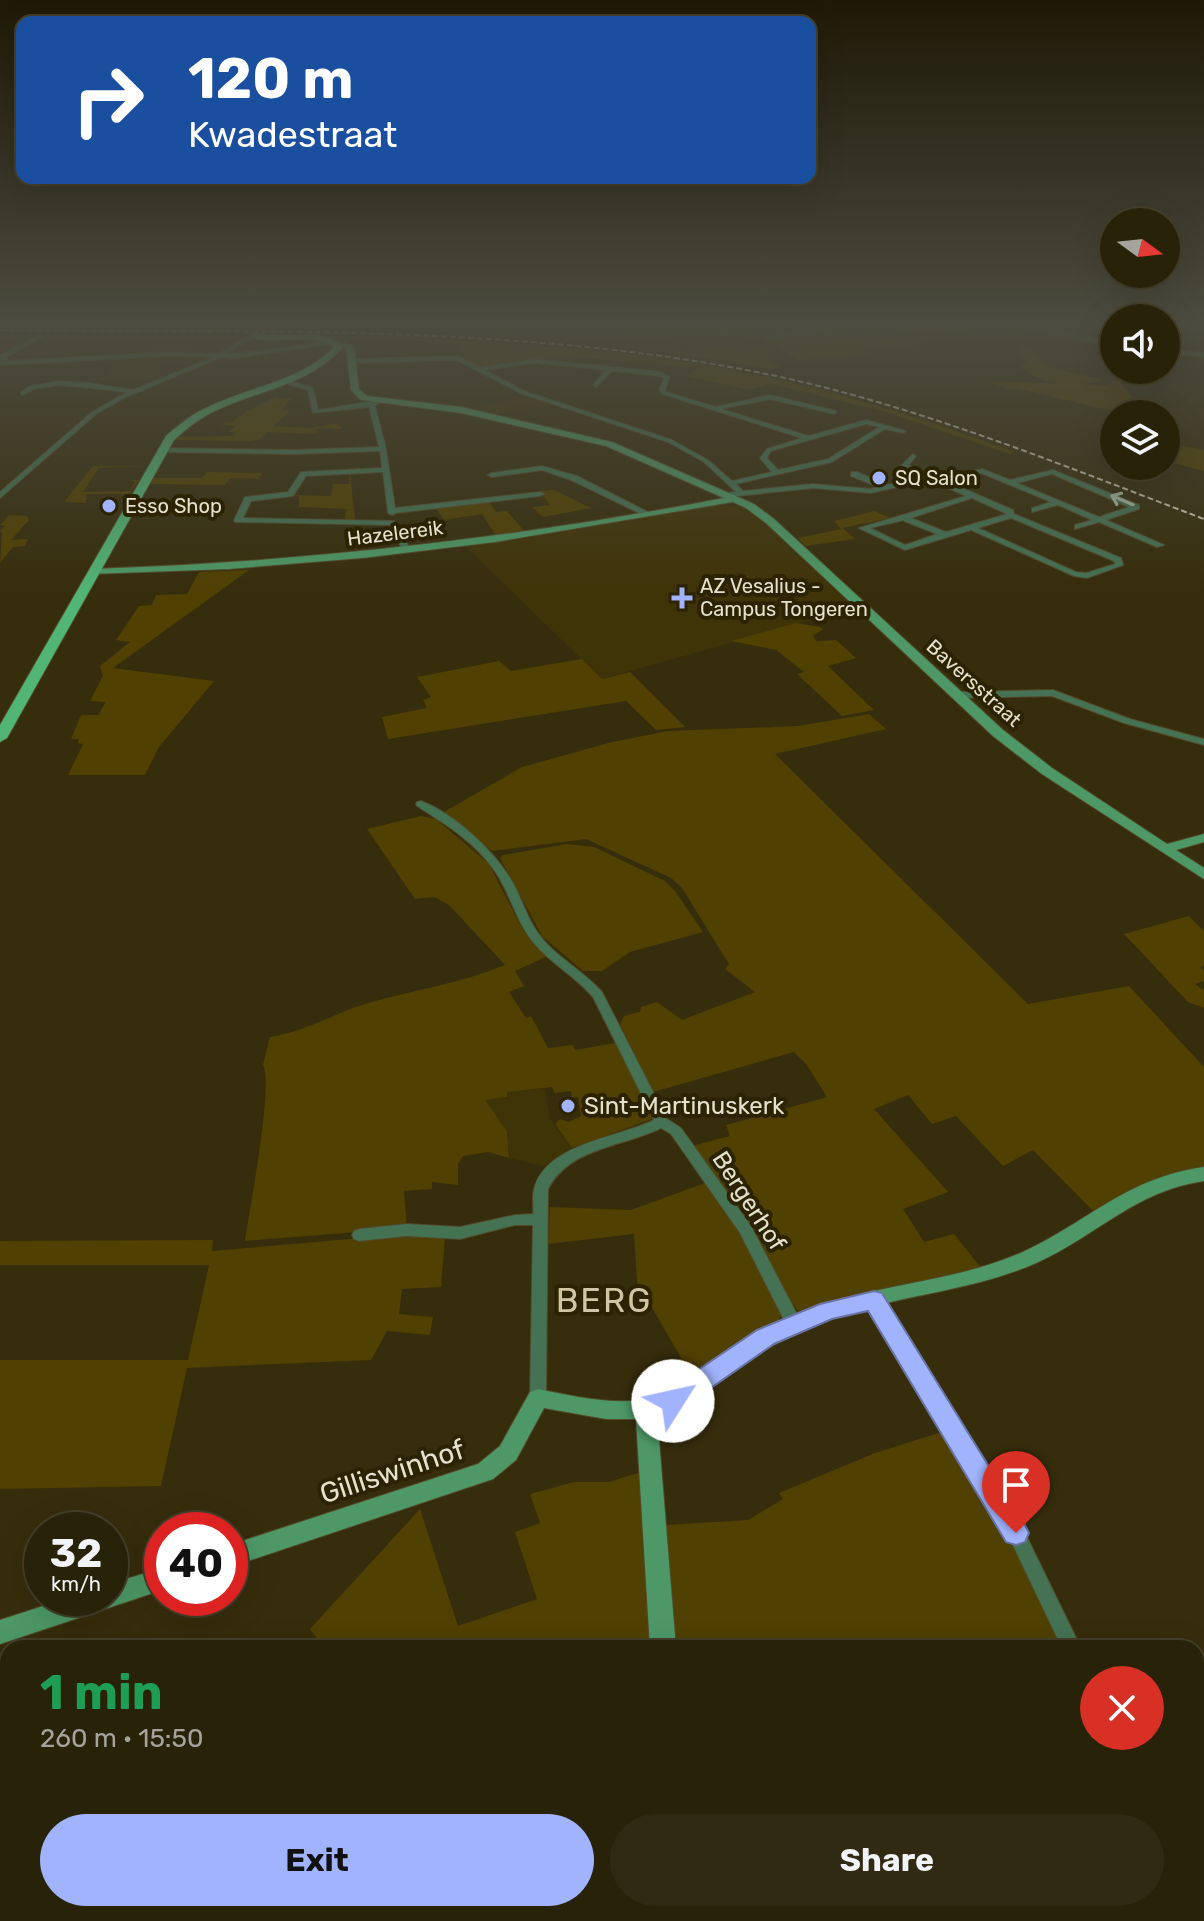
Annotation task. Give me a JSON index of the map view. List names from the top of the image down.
{
  "streets": {
    "main road": ["Hazelereik", "Baversstraat", "Gilliswinhof"],
    "street": ["Bergerhof"]
  },
  "crossings": [
    ["Hazelereik", "Baversstraat"]
  ],
  "districts": ["BERG"],
  "places": {
    "other": ["SQ Salon", "Esso Shop", "Sint-Martinuskerk"],
    "health": ["AZ Vesalius - Campus Tongeren"]
  },
  "north": "right",
  "page": {
    "turn": ["120 m", "Kwadestraat"],
    "speed": "32 km/h",
    "limit": "40",
    "heading": ["1 min", "260 m · 15:50"],
    "buttons": ["Exit", "Share"]
  }
}
